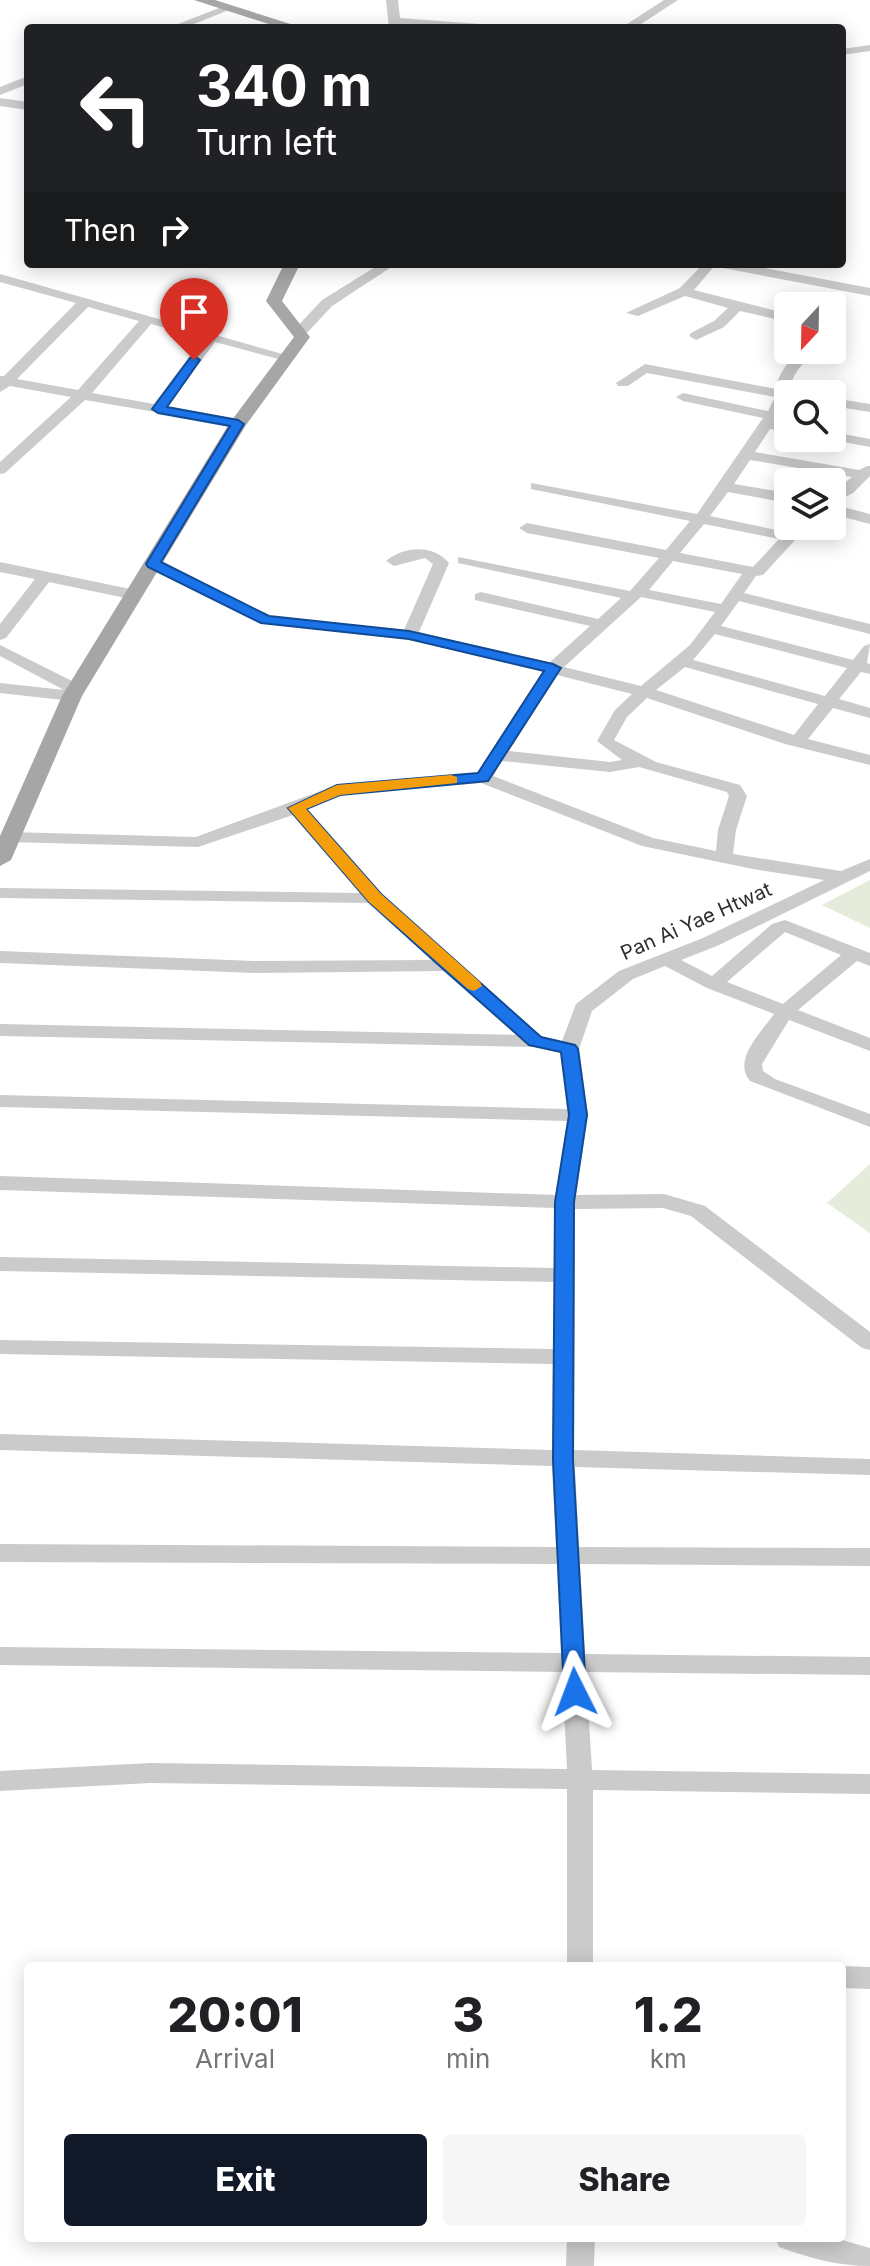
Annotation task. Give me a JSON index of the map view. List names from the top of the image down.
{
  "streets": {
    "street": ["Pan Ai Yae Htwat"]
  },
  "north": "bottom",
  "page": {
    "turn": ["340 m", "Turn left"],
    "then": "Then",
    "eta": [
      "20:01",
      "Arrival",
      "3",
      "min",
      "1.2",
      "km"
    ],
    "buttons": ["Exit", "Share"]
  }
}
